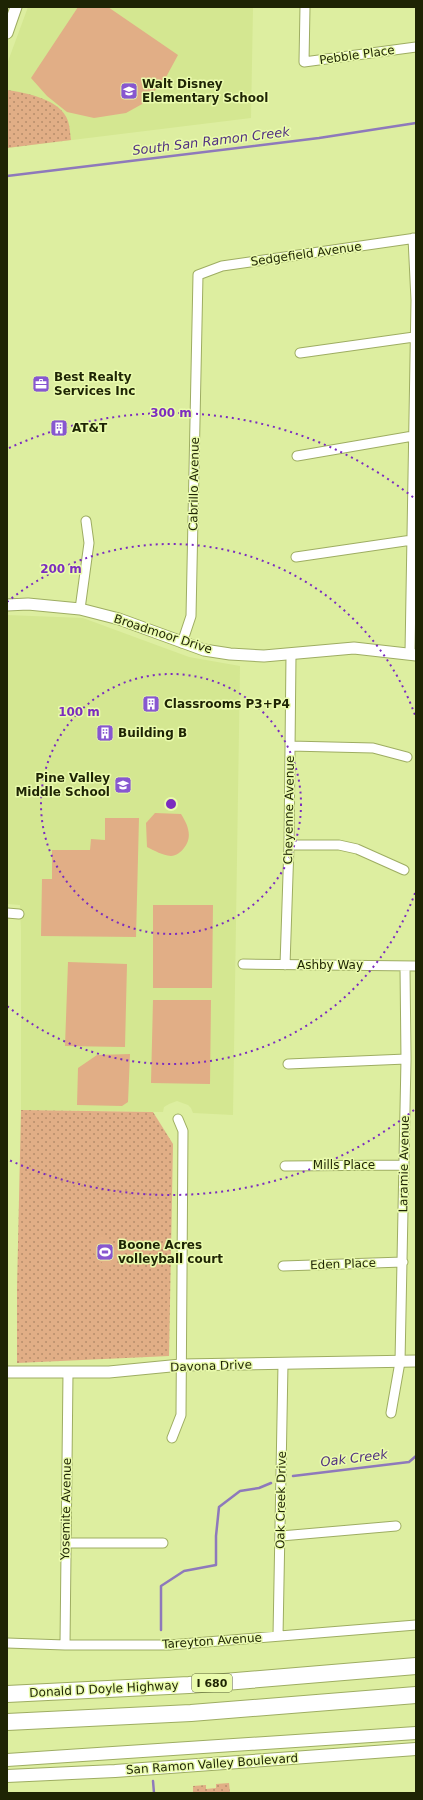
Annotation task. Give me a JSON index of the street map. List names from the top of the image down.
{
  "streets": {
    "highway": ["I 680", "Donald D Doyle Highway"],
    "main road": ["San Ramon Valley Boulevard"],
    "street": [
      "Pebble Place",
      "Sedgefield Avenue",
      "Cabrillo Avenue",
      "Broadmoor Drive",
      "Cheyenne Avenue",
      "Ashby Way",
      "Laramie Avenue",
      "Mills Place",
      "Eden Place",
      "Davona Drive",
      "Oak Creek Drive",
      "Yosemite Avenue",
      "Tareyton Avenue"
    ]
  },
  "crossings": [
    ["Sedgefield Avenue", "Cabrillo Avenue"],
    ["Cabrillo Avenue", "Broadmoor Drive"],
    ["Broadmoor Drive", "Cheyenne Avenue"],
    ["Cheyenne Avenue", "Ashby Way"],
    ["Ashby Way", "Laramie Avenue"],
    ["Laramie Avenue", "Mills Place"],
    ["Laramie Avenue", "Eden Place"],
    ["Laramie Avenue", "Davona Drive"],
    ["Davona Drive", "Oak Creek Drive"],
    ["Davona Drive", "Yosemite Avenue"],
    ["Oak Creek Drive", "Tareyton Avenue"],
    ["Yosemite Avenue", "Tareyton Avenue"]
  ],
  "water": ["South San Ramon Creek", "Oak Creek"],
  "places": {
    "school or university": ["Walt Disney Elementary School", "Pine Valley Middle School"],
    "office": ["Best Realty Services Inc"],
    "building": ["AT&T", "Classrooms P3+P4", "Building B"],
    "sports": ["Boone Acres volleyball court"]
  },
  "rings": ["300 m", "200 m", "100 m"]
}
